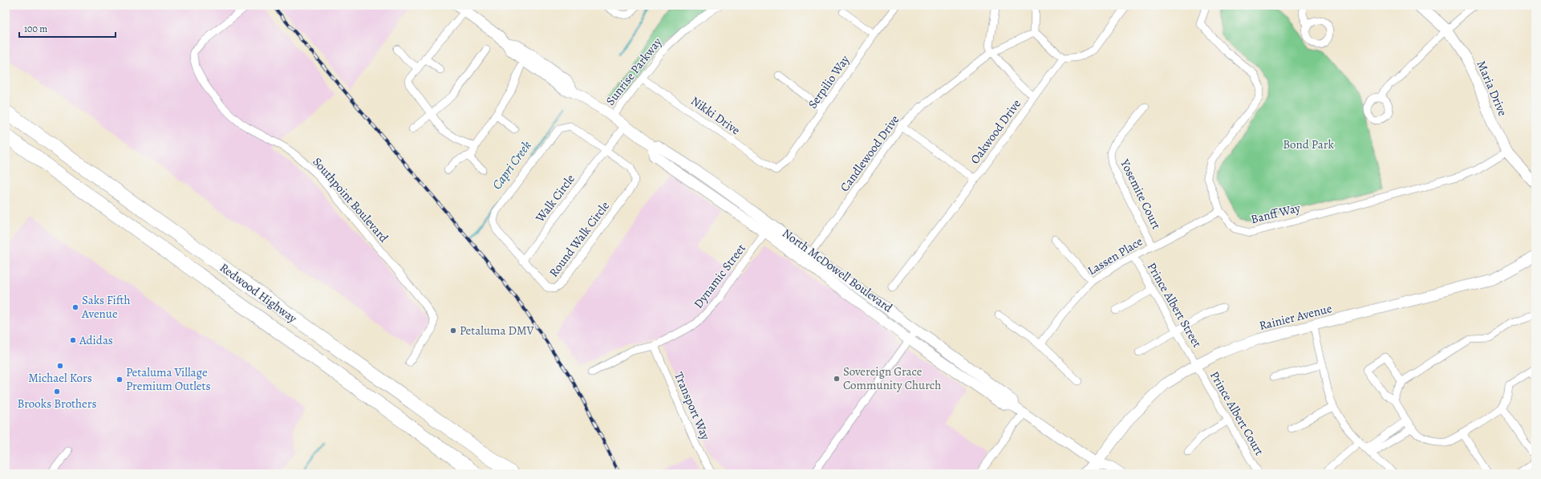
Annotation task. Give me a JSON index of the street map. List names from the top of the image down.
{
  "streets": {
    "highway": ["Redwood Highway"],
    "main road": ["Maria Drive", "North McDowell Boulevard", "Rainier Avenue"],
    "street": [
      "Sunrise Parkway",
      "Serpilio Way",
      "Nikki Drive",
      "Oakwood Drive",
      "Candlewood Drive",
      "Yosemite Court",
      "Walk Circle",
      "Southpoint Boulevard",
      "Banff Way",
      "Round Walk Circle",
      "Lassen Place",
      "Dynamic Street",
      "Prince Albert Street",
      "Transport Way",
      "Prince Albert Court"
    ]
  },
  "crossings": [
    ["Sunrise Parkway", "Nikki Drive"],
    ["Sunrise Parkway", "North McDowell Boulevard"],
    ["Serpilio Way", "Nikki Drive"],
    ["Maria Drive", "Banff Way"],
    ["Candlewood Drive", "North McDowell Boulevard"],
    ["Yosemite Court", "Lassen Place"],
    ["Walk Circle", "Round Walk Circle"],
    ["Banff Way", "Lassen Place"],
    ["Lassen Place", "Prince Albert Street"],
    ["North McDowell Boulevard", "Dynamic Street"],
    ["North McDowell Boulevard", "Rainier Avenue"],
    ["Dynamic Street", "Transport Way"],
    ["Prince Albert Street", "Rainier Avenue"],
    ["Prince Albert Street", "Prince Albert Court"],
    ["Rainier Avenue", "Prince Albert Court"]
  ],
  "water": ["Capri Creek"],
  "parks": ["Bond Park"],
  "places": [
    "Saks Fifth Avenue",
    "Petaluma DMV",
    "Adidas",
    "Michael Kors",
    "Sovereign Grace Community Church",
    "Petaluma Village Premium Outlets",
    "Brooks Brothers"
  ],
  "scale_bar": "100 m"
}
